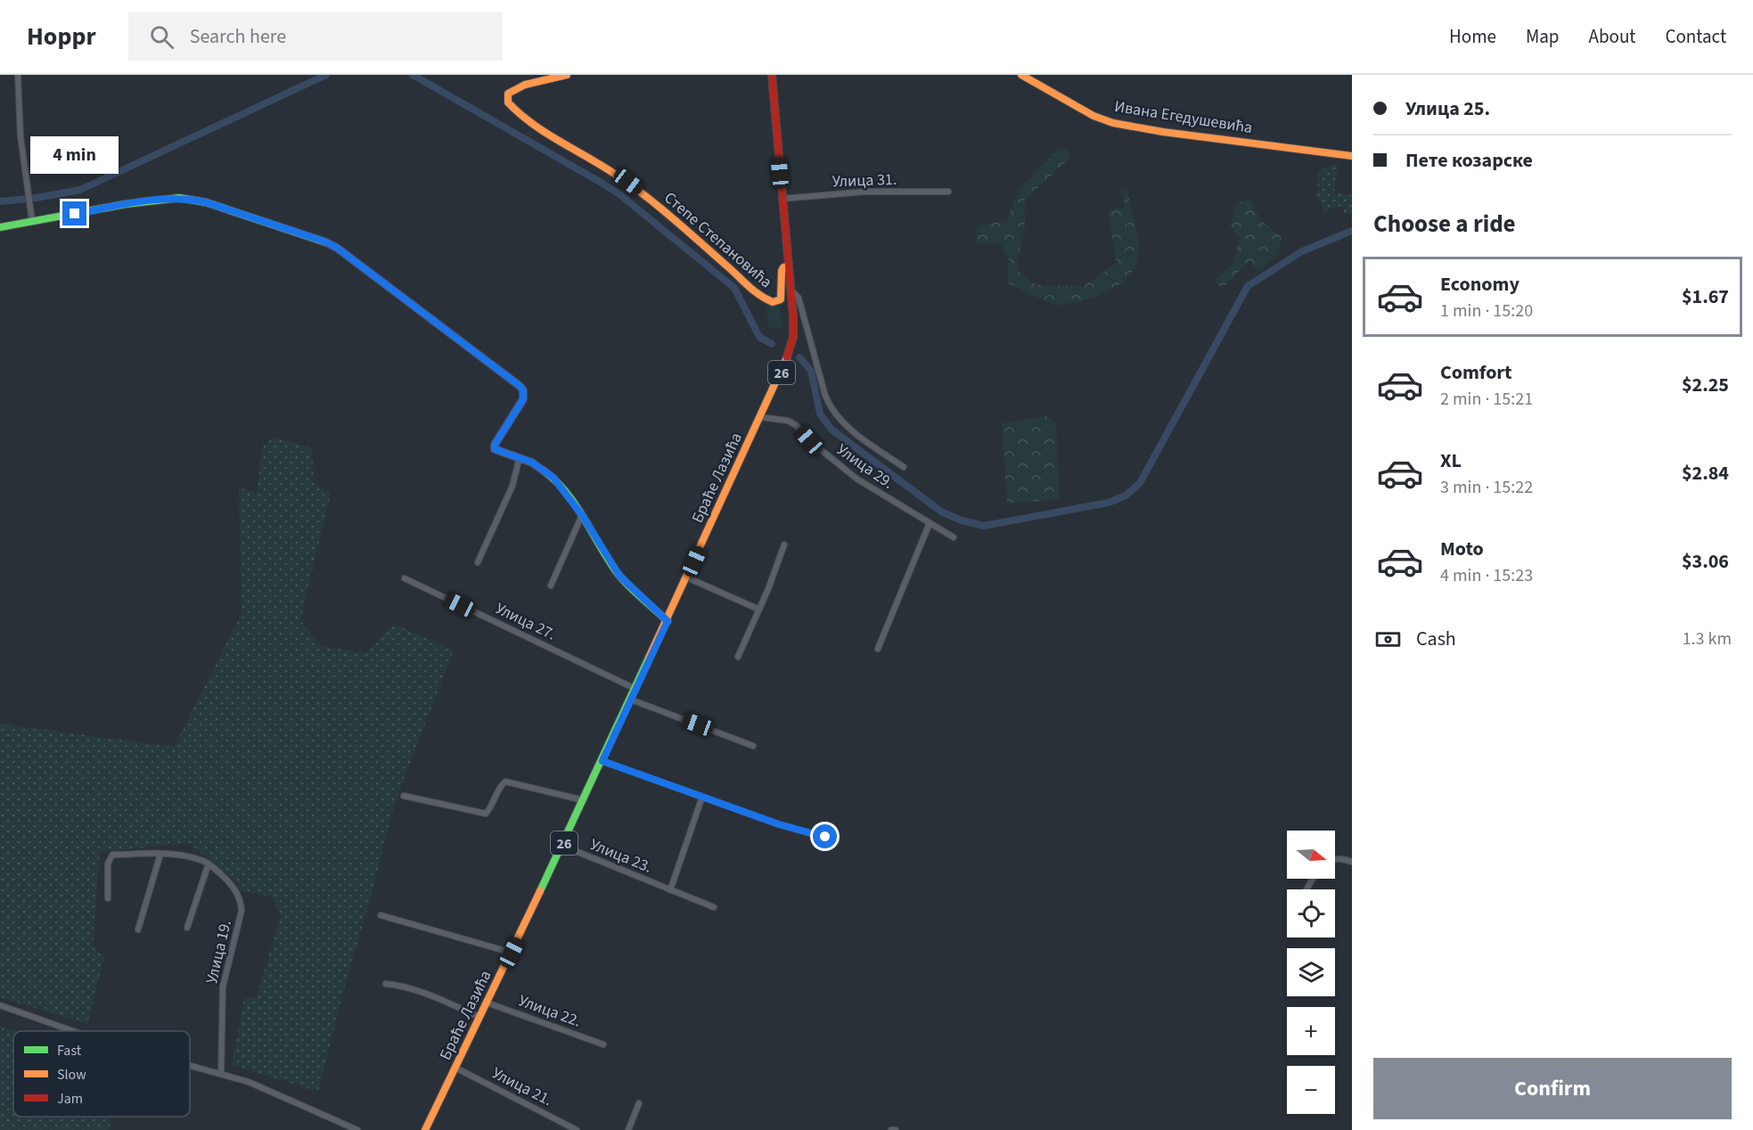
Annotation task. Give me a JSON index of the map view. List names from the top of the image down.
{
  "streets": {
    "main road": [
      "Ивана Егедушевића",
      "Степе Степановића",
      "26",
      "Браће Лазића"
    ],
    "street": [
      "Улица 31.",
      "Улица 29.",
      "Улица 27.",
      "Улица 23.",
      "Улица 19.",
      "Улица 22.",
      "Улица 21."
    ]
  },
  "crossings": [
    ["Улица 31.", "Браће Лазића"],
    ["Степе Степановића", "Браће Лазића"],
    ["Улица 29.", "Браће Лазића"],
    ["Браће Лазића", "Улица 27."],
    ["Браће Лазића", "Улица 23."],
    ["Браће Лазића", "Улица 22."],
    ["Браће Лазића", "Улица 21."]
  ],
  "legend": ["Fast", "Slow", "Jam"],
  "north": "right",
  "page": {
    "header": "Hoppr",
    "search": "Search here",
    "nav": [
      "Home",
      "Map",
      "About",
      "Contact"
    ],
    "banner": ["Улица 25.", "Пете козарске"],
    "bubble": "4 min",
    "heading": "Choose a ride",
    "list": [
      {
        "name": "Economy",
        "note": "1 min · 15:20",
        "value": "$1.67"
      },
      {
        "name": "Comfort",
        "note": "2 min · 15:21",
        "value": "$2.25"
      },
      {
        "name": "XL",
        "note": "3 min · 15:22",
        "value": "$2.84"
      },
      {
        "name": "Moto",
        "note": "4 min · 15:23",
        "value": "$3.06"
      }
    ],
    "pay": ["Cash", "1.3 km"],
    "map_buttons": ["+", "−"],
    "buttons": "Confirm"
  }
}
